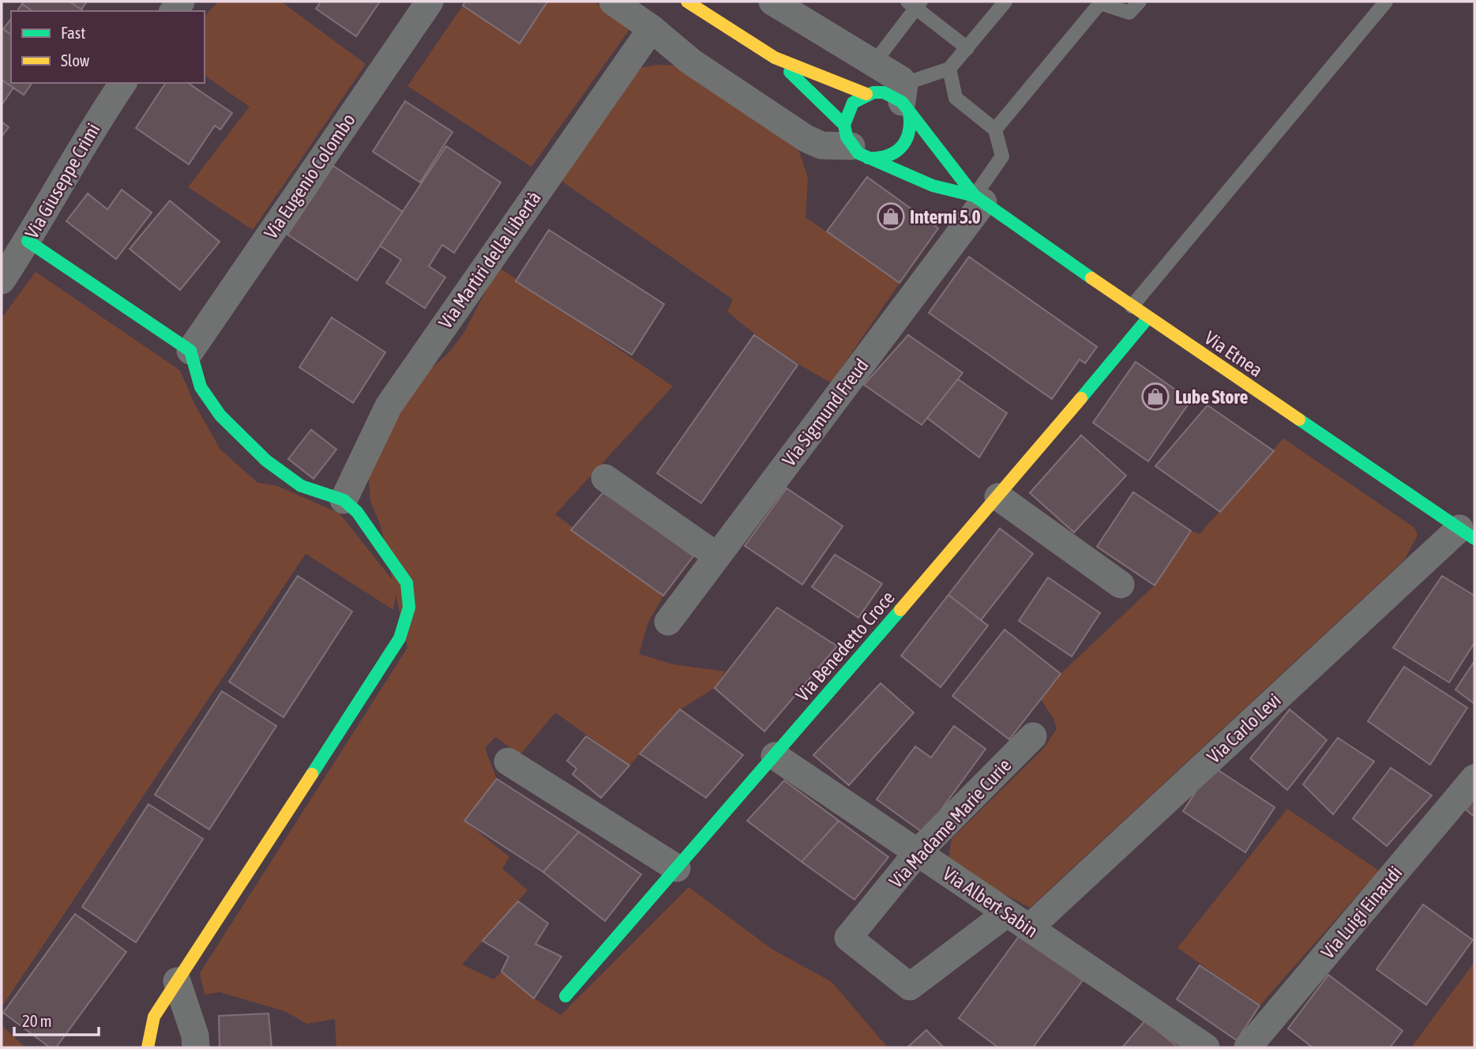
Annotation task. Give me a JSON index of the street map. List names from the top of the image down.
{
  "streets": {
    "street": [
      "Via Eugenio Colombo",
      "Via Giuseppe Crimi",
      "Via Martiri della Libertà",
      "Via Etnea",
      "Via Sigmund Freud",
      "Via Benedetto Croce",
      "Via Carlo Levi",
      "Via Madame Marie Curie",
      "Via Albert Sabin",
      "Via Luigi Einaudi"
    ]
  },
  "crossings": [
    ["Via Etnea", "Via Sigmund Freud"],
    ["Via Etnea", "Via Benedetto Croce"],
    ["Via Etnea", "Via Carlo Levi"],
    ["Via Benedetto Croce", "Via Albert Sabin"],
    ["Via Carlo Levi", "Via Albert Sabin"],
    ["Via Madame Marie Curie", "Via Albert Sabin"]
  ],
  "places": {
    "shop": ["Interni 5.0", "Lube Store"]
  },
  "legend": ["Fast", "Slow"],
  "scale_bar": "20 m"
}
